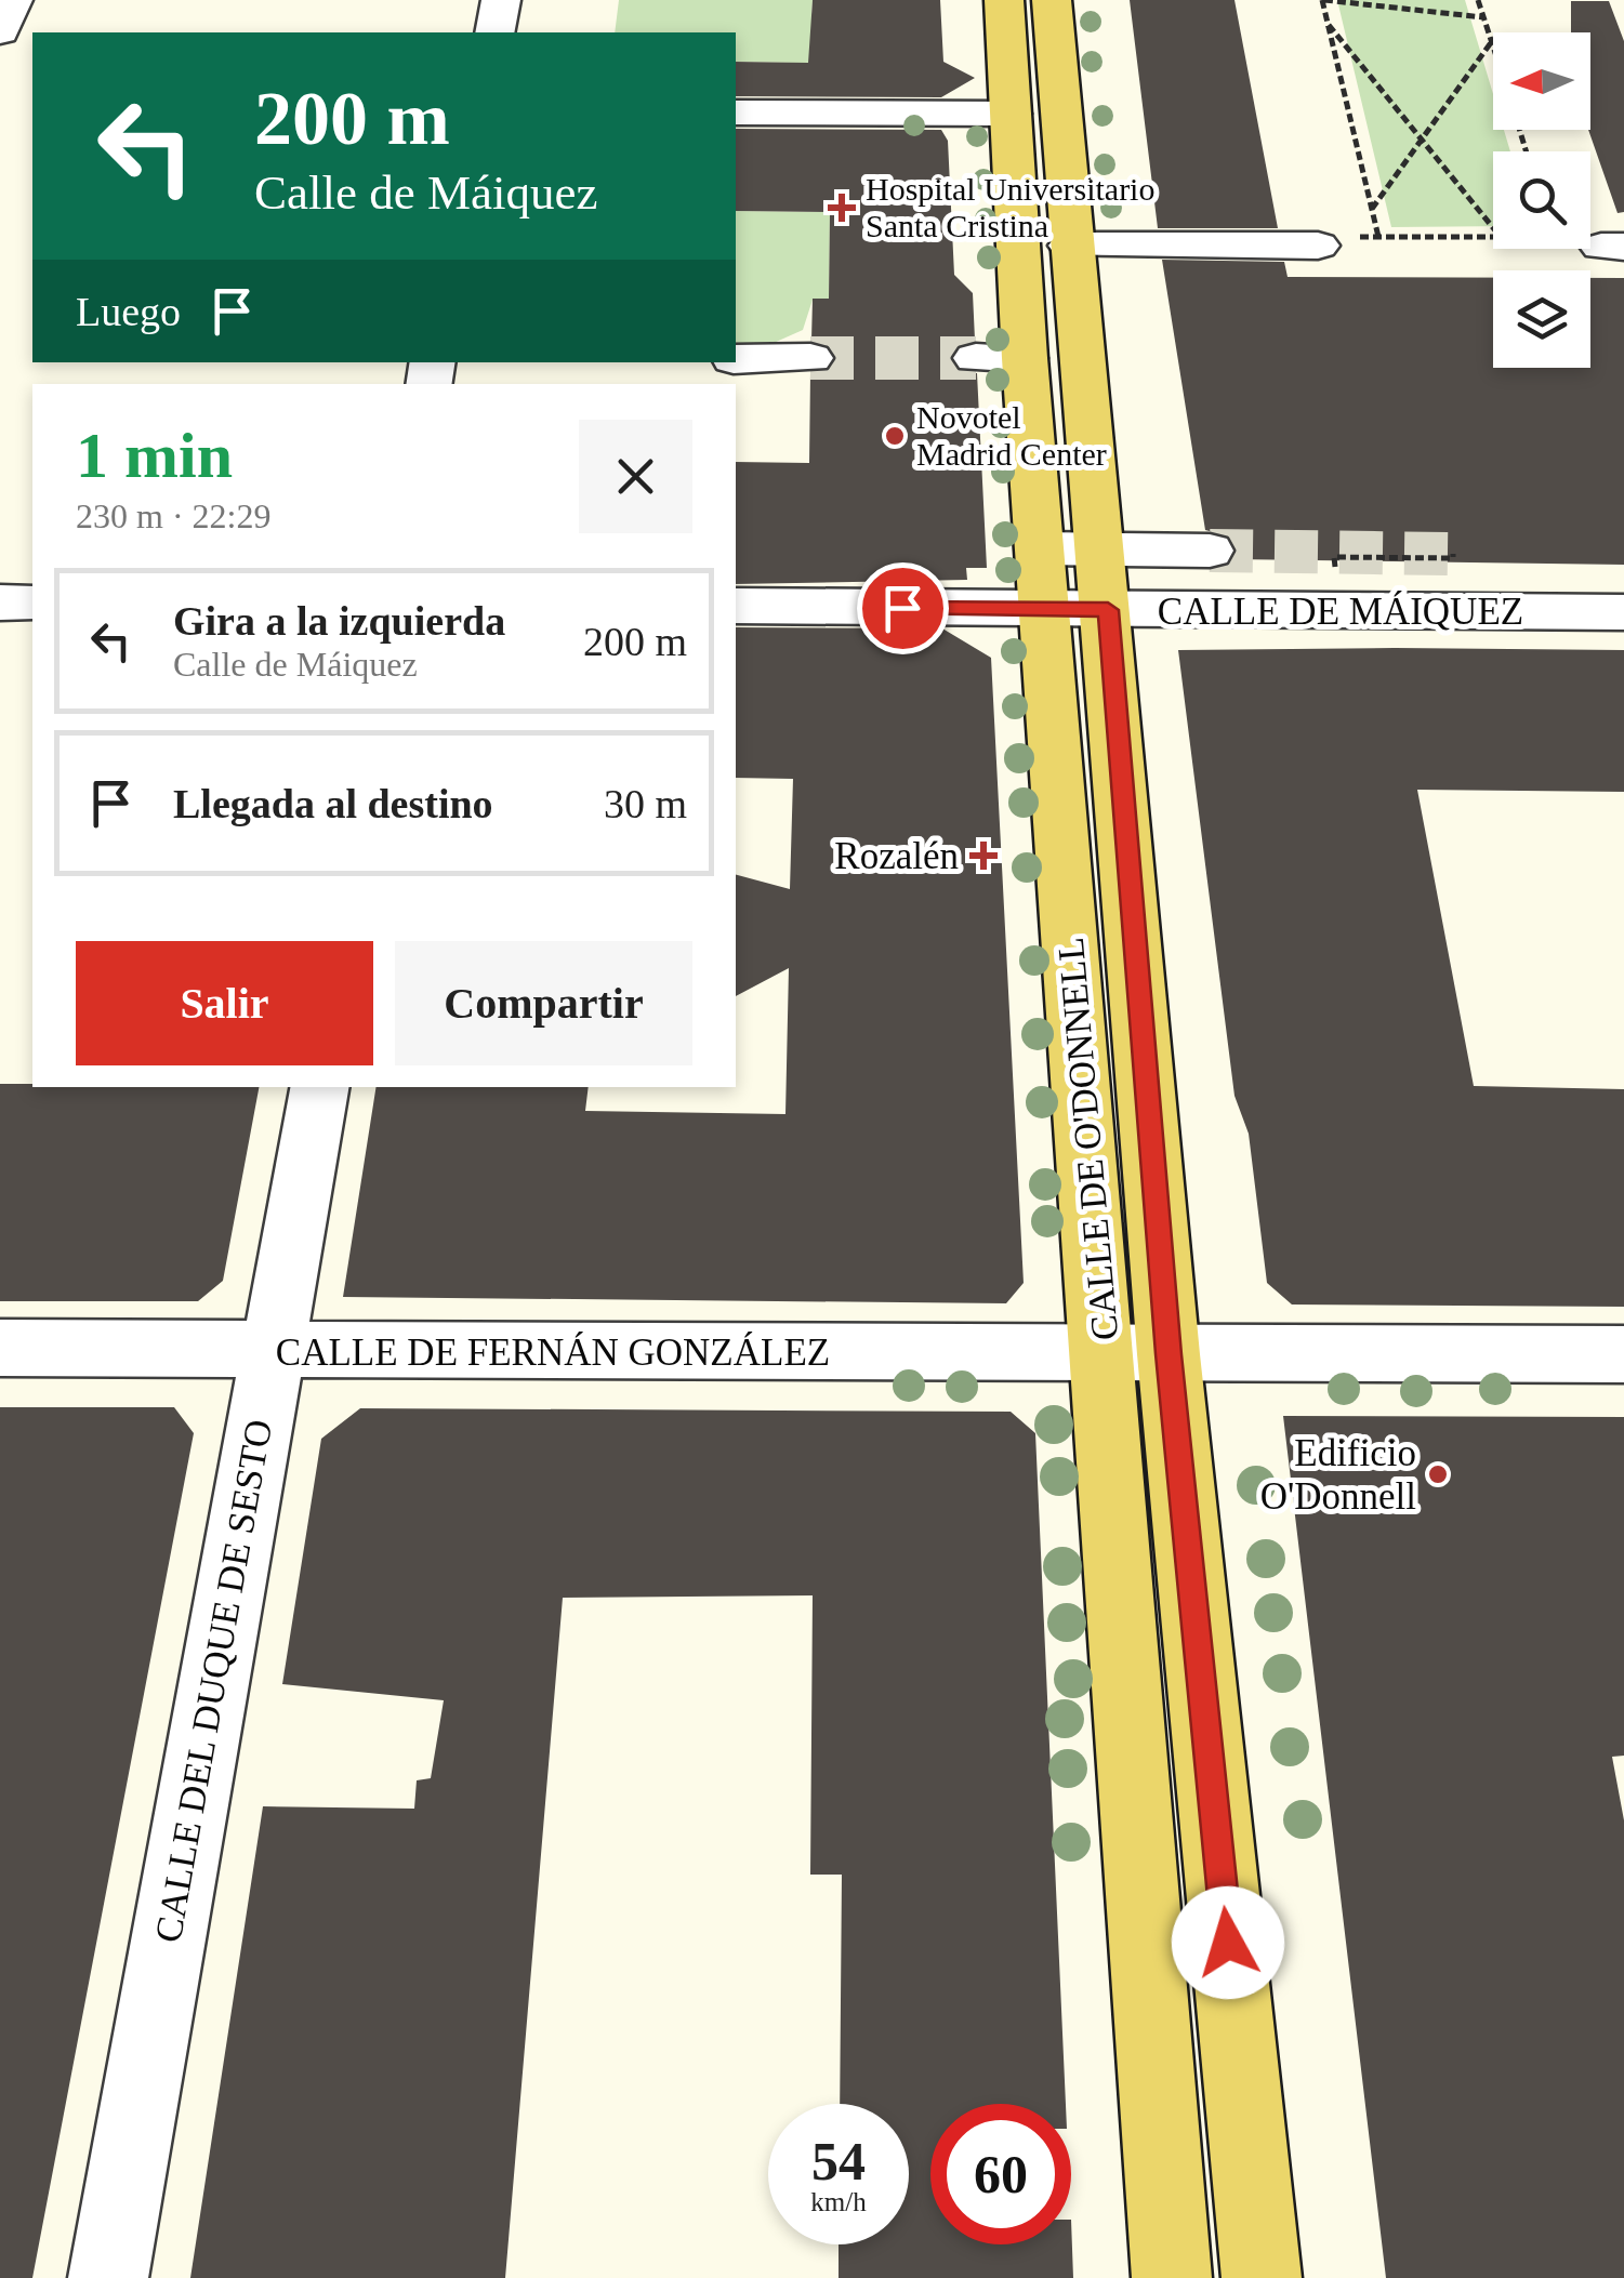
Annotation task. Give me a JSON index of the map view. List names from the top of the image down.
{
  "streets": {
    "main road": ["CALLE DE O'DONNELL"],
    "street": ["CALLE DE MÁIQUEZ", "CALLE DE FERNÁN GONZÁLEZ", "CALLE DEL DUQUE DE SESTO"]
  },
  "crossings": [
    ["CALLE DE MÁIQUEZ", "CALLE DE O'DONNELL"],
    ["CALLE DE O'DONNELL", "CALLE DE FERNÁN GONZÁLEZ"],
    ["CALLE DE FERNÁN GONZÁLEZ", "CALLE DEL DUQUE DE SESTO"]
  ],
  "places": {
    "health": ["Hospital Universitario Santa Cristina", "Rozalén"],
    "other": ["Novotel Madrid Center", "Edificio O'Donnell"]
  },
  "north": "left",
  "page": {
    "turn": ["200 m", "Calle de Máiquez"],
    "then": "Luego",
    "heading": ["1 min", "230 m · 22:29"],
    "list": [
      {
        "name": "Gira a la izquierda",
        "note": "Calle de Máiquez",
        "value": "200 m"
      },
      {
        "name": "Llegada al destino",
        "value": "30 m"
      }
    ],
    "buttons": ["Salir", "Compartir"],
    "speed": "54 km/h",
    "limit": "60"
  }
}
